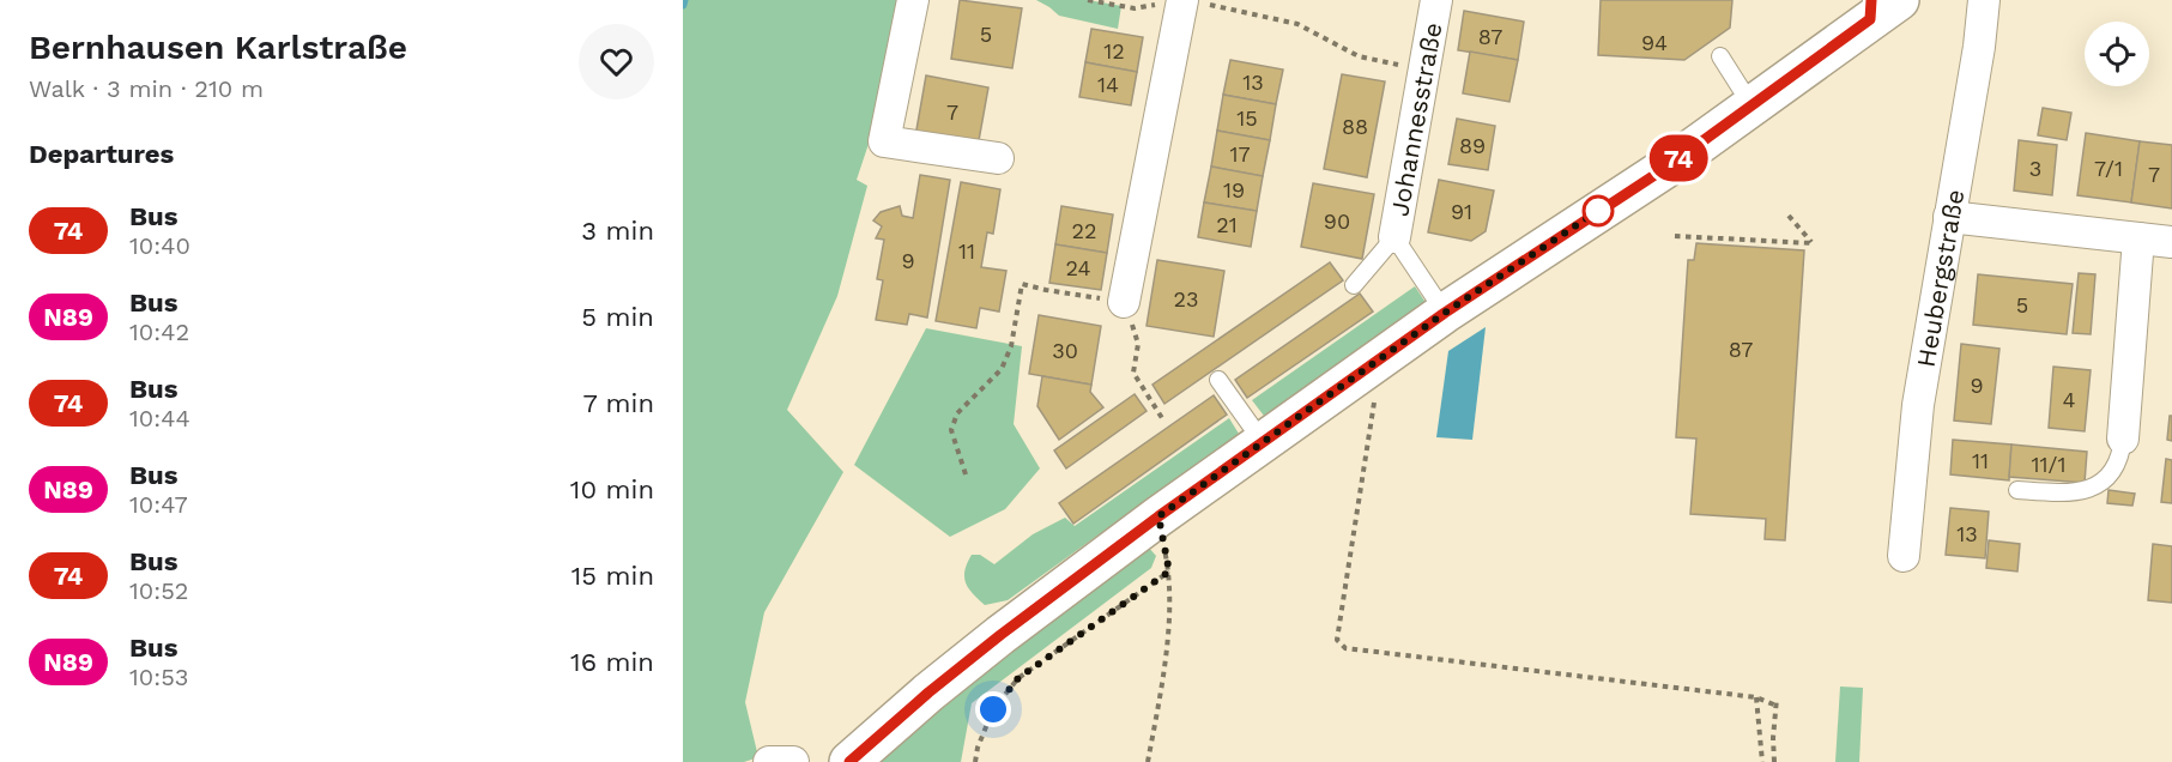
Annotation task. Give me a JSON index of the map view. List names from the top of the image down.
{
  "streets": {
    "street": ["Johannesstraße", "Heubergstraße"]
  },
  "lines": ["bus line 74"],
  "house_numbers": [
    "5",
    "87",
    "94",
    "12",
    "13",
    "14",
    "7",
    "15",
    "88",
    "89",
    "17",
    "3",
    "7/1",
    "7",
    "19",
    "91",
    "90",
    "21",
    "22",
    "11",
    "9",
    "24",
    "23",
    "5",
    "87",
    "30",
    "9",
    "4",
    "11",
    "11/1",
    "13"
  ],
  "page": {
    "heading": [
      ["Bernhausen Karlstraße", "Walk · 3 min · 210 m"],
      "Departures"
    ],
    "on_map": "74",
    "list": [
      {
        "mark": "74",
        "name": "Bus",
        "note": "10:40",
        "value": "3 min"
      },
      {
        "mark": "N89",
        "name": "Bus",
        "note": "10:42",
        "value": "5 min"
      },
      {
        "mark": "74",
        "name": "Bus",
        "note": "10:44",
        "value": "7 min"
      },
      {
        "mark": "N89",
        "name": "Bus",
        "note": "10:47",
        "value": "10 min"
      },
      {
        "mark": "74",
        "name": "Bus",
        "note": "10:52",
        "value": "15 min"
      },
      {
        "mark": "N89",
        "name": "Bus",
        "note": "10:53",
        "value": "16 min"
      }
    ]
  }
}
